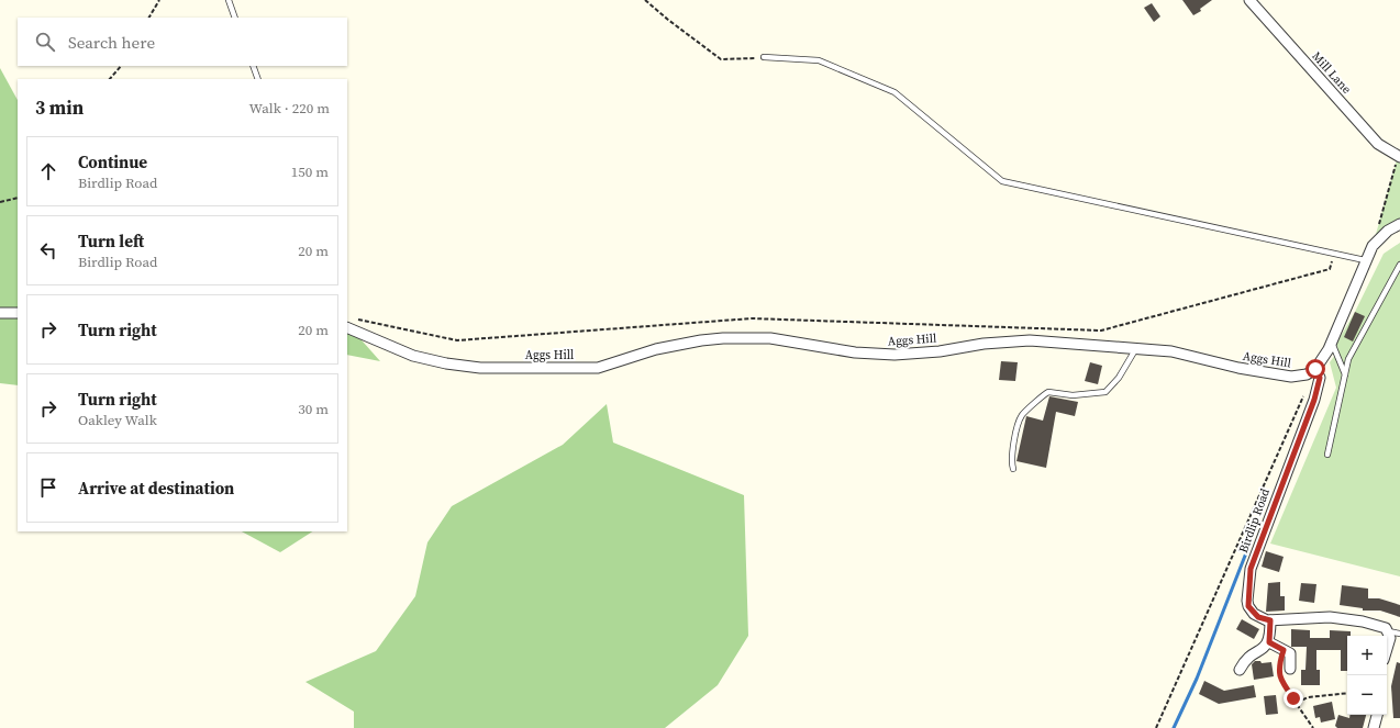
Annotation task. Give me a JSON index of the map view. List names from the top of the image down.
{
  "streets": {
    "street": ["Mill Lane", "Aggs Hill", "Birdlip Road"]
  },
  "crossings": [
    ["Aggs Hill", "Birdlip Road"]
  ],
  "page": {
    "search": "Search here",
    "heading": ["3 min", "Walk · 220 m"],
    "list": [
      ["Continue", "Birdlip Road", "150 m"],
      ["Turn left", "Birdlip Road", "20 m"],
      ["Turn right", "20 m"],
      ["Turn right", "Oakley Walk", "30 m"],
      "Arrive at destination"
    ],
    "map_buttons": ["+", "−"]
  }
}
